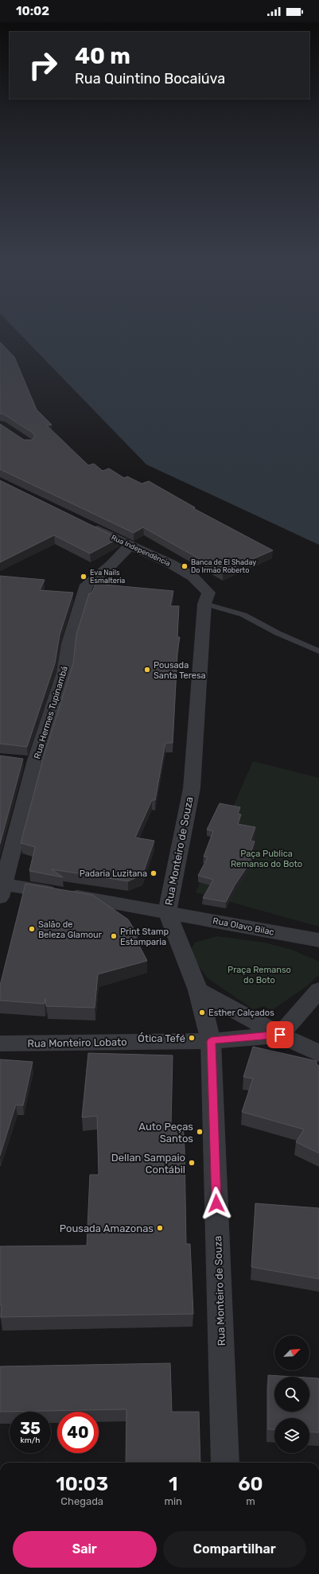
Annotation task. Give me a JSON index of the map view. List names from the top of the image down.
{
  "streets": {
    "street": [
      "Rua Independência",
      "Rua Hermes Tupinambá",
      "Rua Monteiro de Souza",
      "Rua Olavo Bilac",
      "Rua Monteiro Lobato"
    ]
  },
  "crossings": [
    ["Rua Independência", "Rua Hermes Tupinambá"],
    ["Rua Independência", "Rua Monteiro de Souza"],
    ["Rua Hermes Tupinambá", "Rua Olavo Bilac"],
    ["Rua Monteiro de Souza", "Rua Olavo Bilac"],
    ["Rua Monteiro de Souza", "Rua Monteiro Lobato"]
  ],
  "parks": ["Paça Publica Remanso do Boto", "Praça Remanso do Boto"],
  "places": [
    "Banca de El Shaday Do Irmão Roberto",
    "Eva Nails Esmalteria",
    "Pousada Santa Teresa",
    "Padaria Luzitana",
    "Salão de Beleza Glamour",
    "Print Stamp Estamparia",
    "Esther Calçados",
    "Ótica Tefé",
    "Auto Peças Santos",
    "Dellan Sampaio Contábil",
    "Pousada Amazonas"
  ],
  "north": "top right",
  "page": {
    "status": "10:02",
    "turn": ["40 m", "Rua Quintino Bocaiúva"],
    "speed": "35 km/h",
    "limit": "40",
    "eta": [
      "10:03",
      "Chegada",
      "1",
      "min",
      "60",
      "m"
    ],
    "buttons": ["Sair", "Compartilhar"]
  }
}
